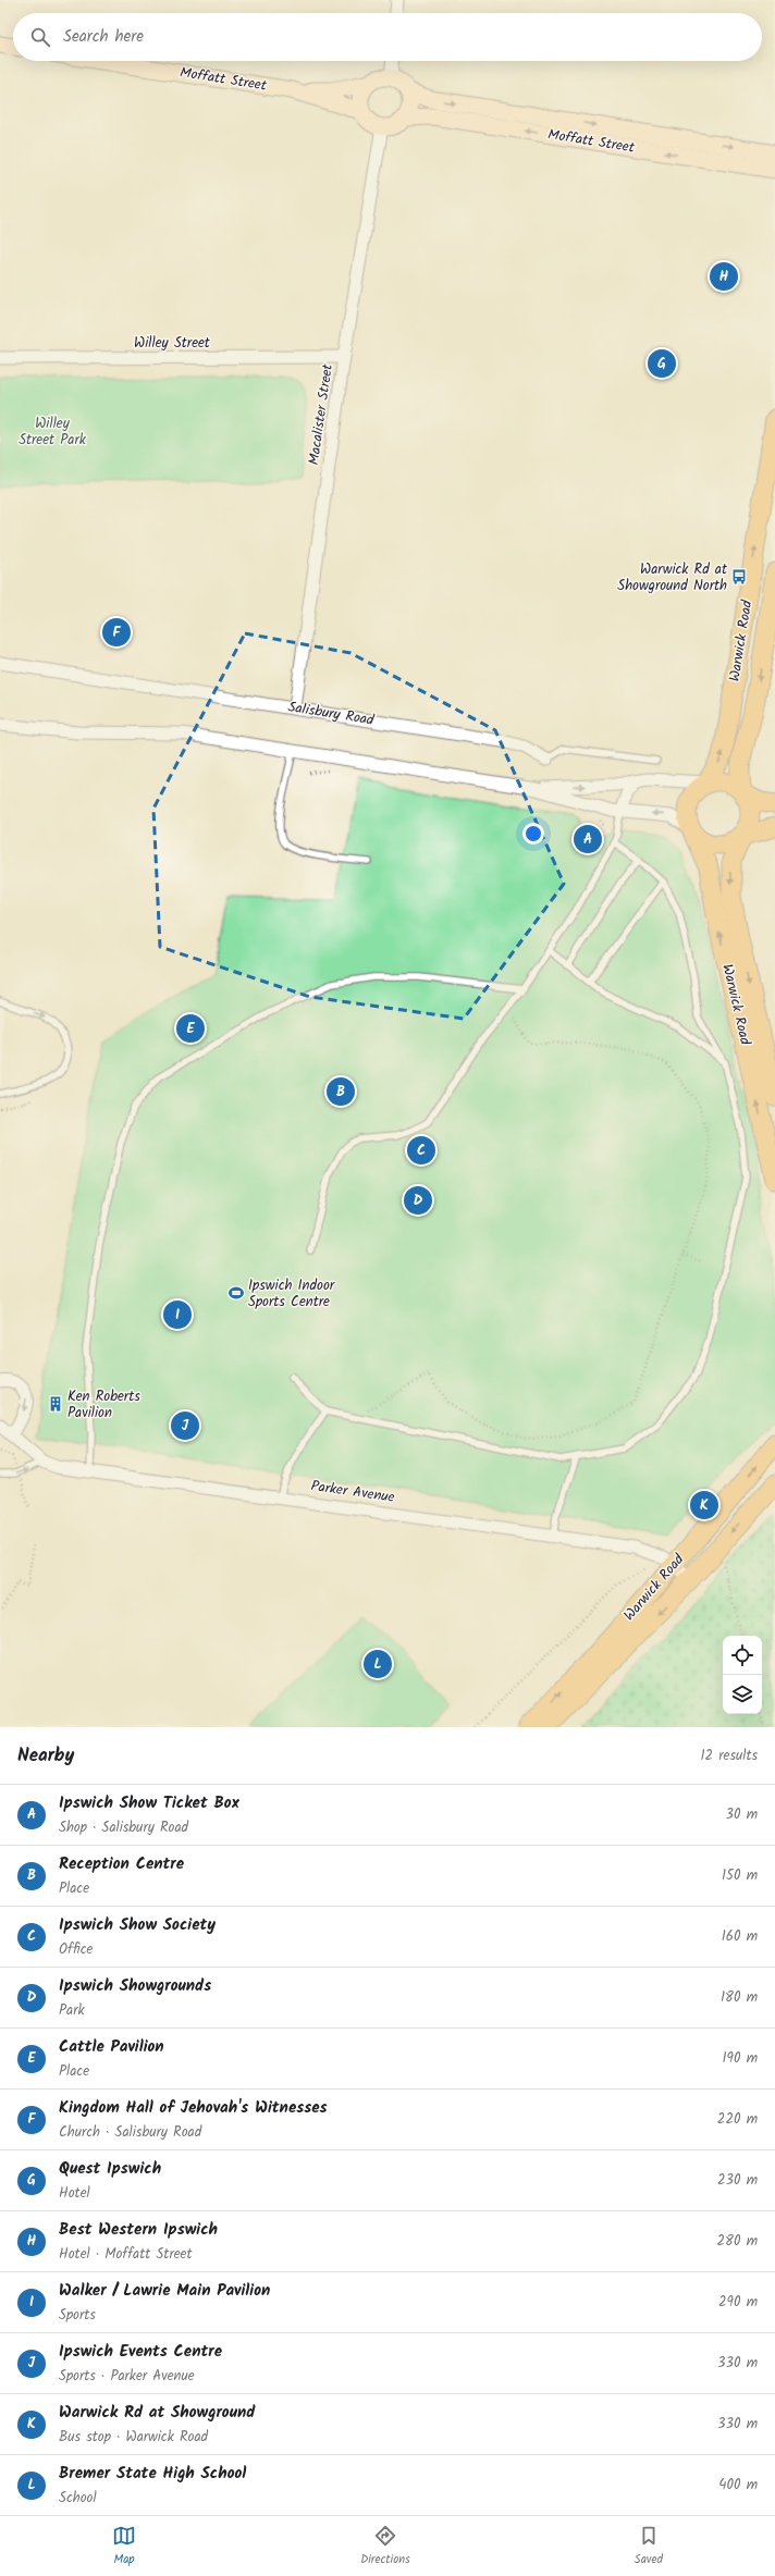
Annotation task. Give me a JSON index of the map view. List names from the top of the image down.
{
  "streets": {
    "main road": ["Moffatt Street", "Warwick Road"],
    "street": [
      "Willey Street",
      "Macalister Street",
      "Salisbury Road",
      "Parker Avenue"
    ]
  },
  "crossings": [
    ["Moffatt Street", "Macalister Street"],
    ["Willey Street", "Macalister Street"],
    ["Macalister Street", "Salisbury Road"],
    ["Warwick Road", "Parker Avenue"]
  ],
  "parks": ["Willey Street Park"],
  "places": {
    "bus stop": ["Warwick Rd at Showground North"],
    "sports": ["Ipswich Indoor Sports Centre"],
    "building": ["Ken Roberts Pavilion"]
  },
  "page": {
    "search": "Search here",
    "pins": [
      "H",
      "G",
      "F",
      "A",
      "E",
      "B",
      "C",
      "D",
      "I",
      "J",
      "K",
      "L"
    ],
    "heading": ["Nearby", "12 results"],
    "list": [
      {
        "mark": "A",
        "name": "Ipswich Show Ticket Box",
        "note": "Shop · Salisbury Road",
        "value": "30 m"
      },
      {
        "mark": "B",
        "name": "Reception Centre",
        "note": "Place",
        "value": "150 m"
      },
      {
        "mark": "C",
        "name": "Ipswich Show Society",
        "note": "Office",
        "value": "160 m"
      },
      {
        "mark": "D",
        "name": "Ipswich Showgrounds",
        "note": "Park",
        "value": "180 m"
      },
      {
        "mark": "E",
        "name": "Cattle Pavilion",
        "note": "Place",
        "value": "190 m"
      },
      {
        "mark": "F",
        "name": "Kingdom Hall of Jehovah's Witnesses",
        "note": "Church · Salisbury Road",
        "value": "220 m"
      },
      {
        "mark": "G",
        "name": "Quest Ipswich",
        "note": "Hotel",
        "value": "230 m"
      },
      {
        "mark": "H",
        "name": "Best Western Ipswich",
        "note": "Hotel · Moffatt Street",
        "value": "280 m"
      },
      {
        "mark": "I",
        "name": "Walker / Lawrie Main Pavilion",
        "note": "Sports",
        "value": "290 m"
      },
      {
        "mark": "J",
        "name": "Ipswich Events Centre",
        "note": "Sports · Parker Avenue",
        "value": "330 m"
      },
      {
        "mark": "K",
        "name": "Warwick Rd at Showground",
        "note": "Bus stop · Warwick Road",
        "value": "330 m"
      },
      {
        "mark": "L",
        "name": "Bremer State High School",
        "note": "School",
        "value": "400 m"
      }
    ],
    "nav": ["Map", "Directions", "Saved"]
  }
}
